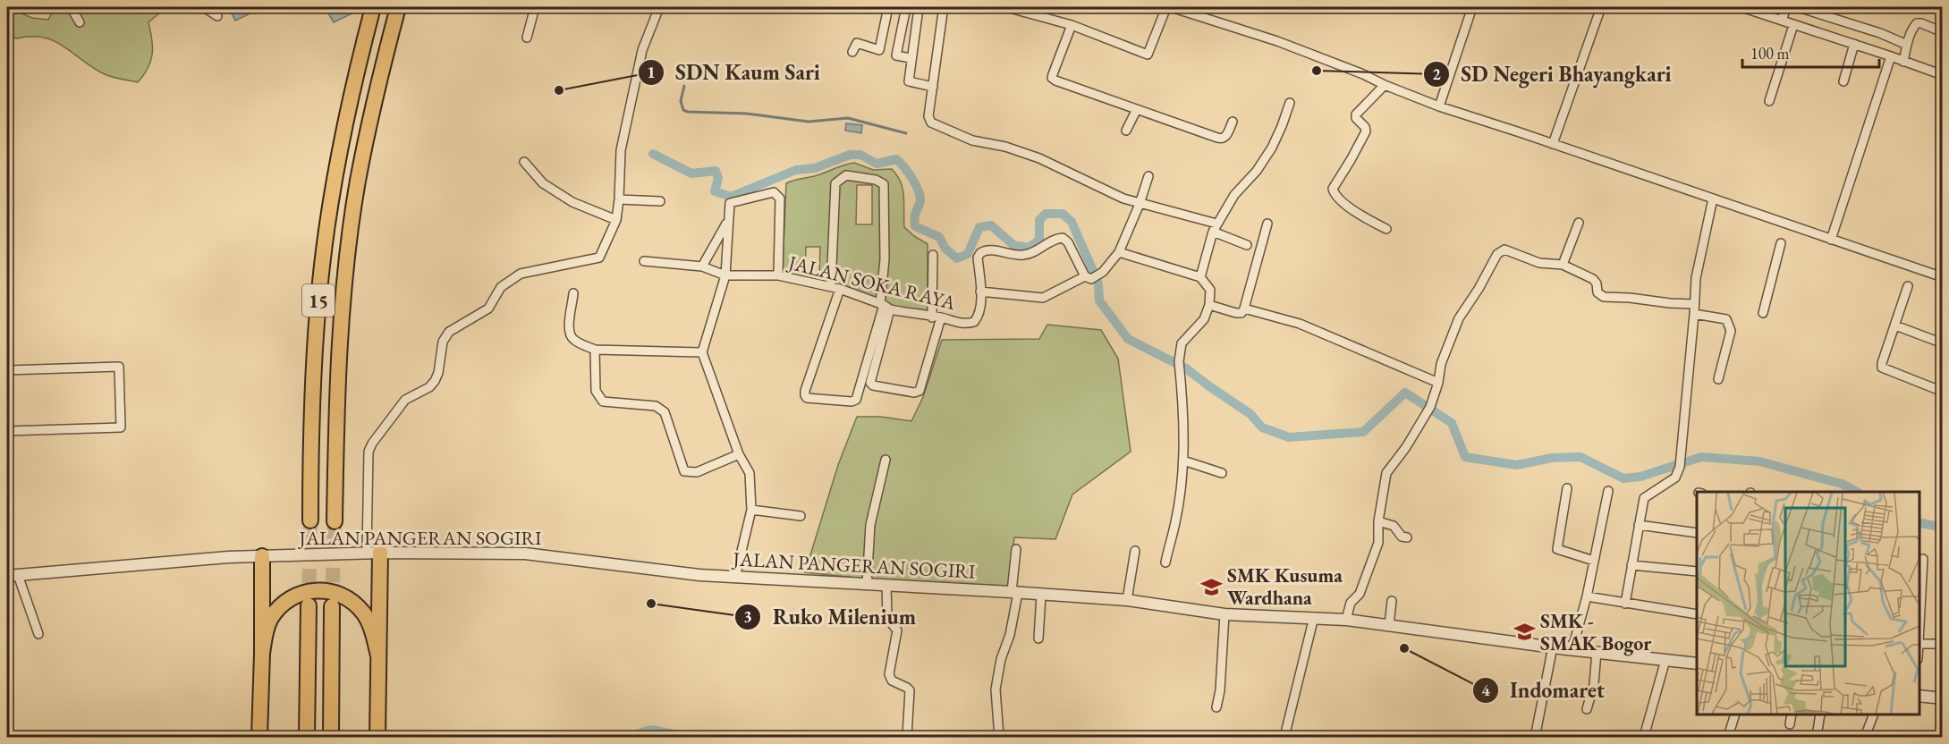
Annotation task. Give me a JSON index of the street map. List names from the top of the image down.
{
  "streets": {
    "highway": ["15"],
    "street": ["JALAN SOKA RAYA", "JALAN PANGERAN SOGIRI"]
  },
  "places": {
    "other": [
      "SD Negeri Bhayangkari",
      "SDN Kaum Sari",
      "Ruko Milenium",
      "Indomaret"
    ],
    "school or university": ["SMK Kusuma Wardhana", "SMK - SMAK Bogor"]
  },
  "scale_bar": "100 m"
}
